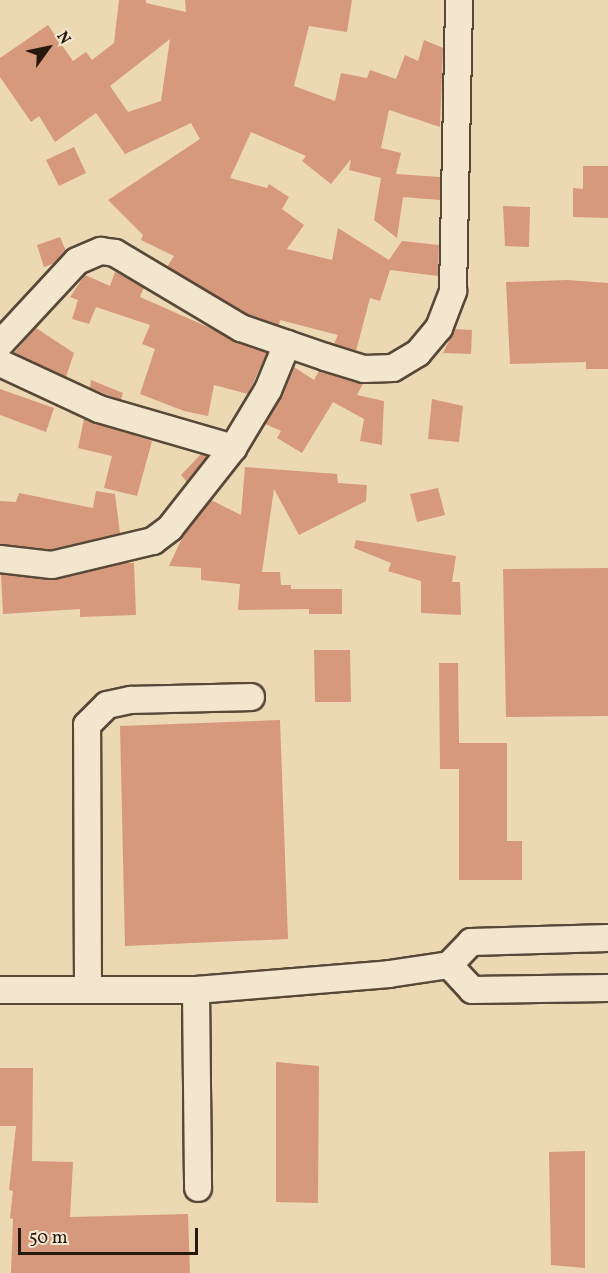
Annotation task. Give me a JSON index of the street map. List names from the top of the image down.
{
  "scale_bar": "50 m",
  "north": "top right"
}
